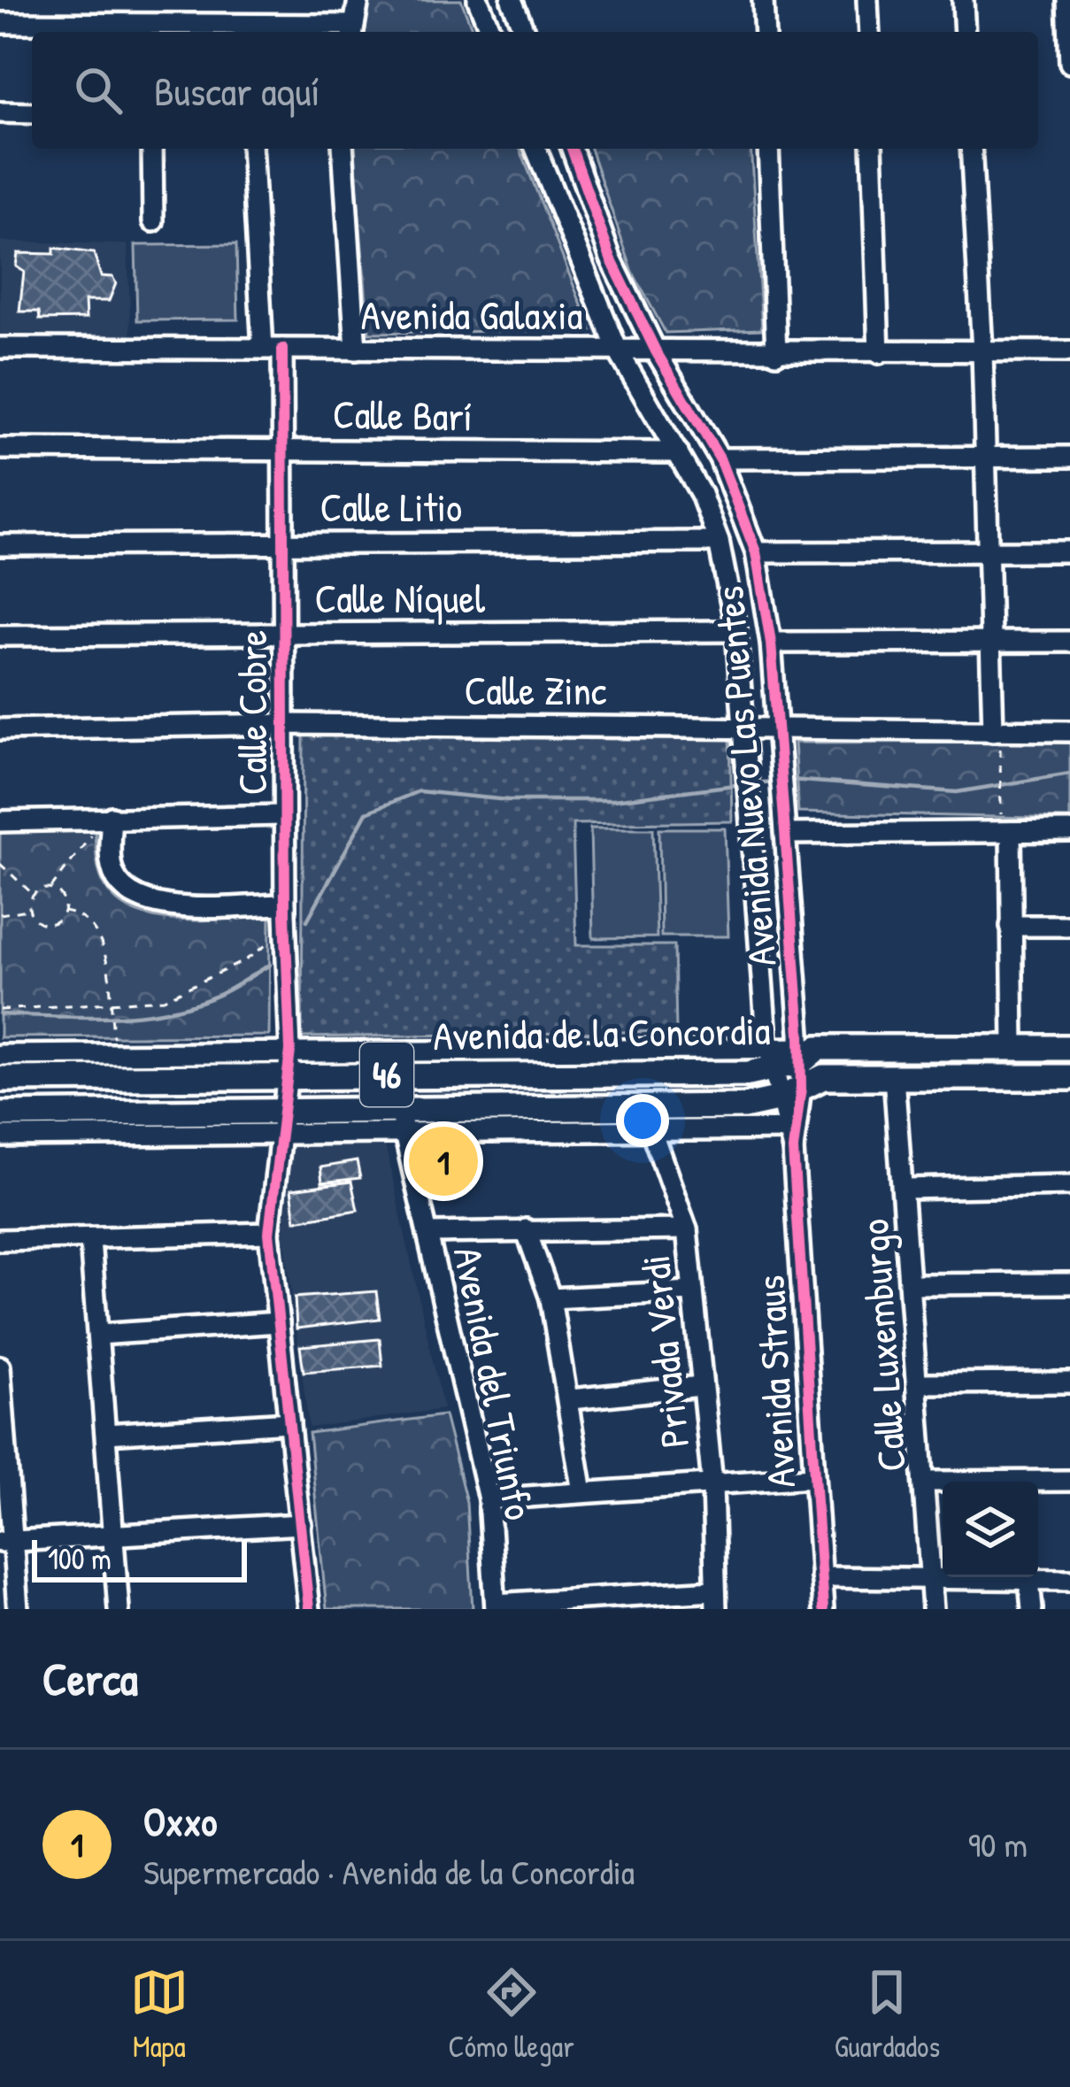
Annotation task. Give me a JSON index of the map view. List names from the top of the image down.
{
  "streets": {
    "main road": ["Avenida de la Concordia", "46"],
    "street": [
      "Avenida Galaxia",
      "Calle Barí",
      "Calle Litio",
      "Calle Níquel",
      "Calle Zinc",
      "Calle Cobre",
      "Avenida Nuevo Las Puentes",
      "Calle Luxemburgo",
      "Privada Verdi",
      "Avenida Straus",
      "Avenida del Triunfo"
    ]
  },
  "crossings": [
    ["Avenida Galaxia", "Calle Cobre"],
    ["Avenida Galaxia", "Avenida Nuevo Las Puentes"],
    ["Calle Barí", "Calle Cobre"],
    ["Calle Barí", "Avenida Nuevo Las Puentes"],
    ["Calle Litio", "Calle Cobre"],
    ["Calle Litio", "Avenida Nuevo Las Puentes"],
    ["Calle Níquel", "Calle Cobre"],
    ["Calle Níquel", "Avenida Nuevo Las Puentes"],
    ["Calle Zinc", "Calle Cobre"],
    ["Calle Zinc", "Avenida Nuevo Las Puentes"],
    ["Calle Cobre", "Avenida de la Concordia"],
    ["Avenida Nuevo Las Puentes", "Avenida de la Concordia"],
    ["Avenida Nuevo Las Puentes", "Avenida Straus"],
    ["Avenida de la Concordia", "Calle Luxemburgo"],
    ["Avenida de la Concordia", "Privada Verdi"],
    ["Avenida de la Concordia", "Avenida Straus"],
    ["Avenida de la Concordia", "Avenida del Triunfo"]
  ],
  "scale_bar": "100 m",
  "page": {
    "search": "Buscar aquí",
    "pins": "1",
    "scale": "100 m",
    "heading": "Cerca",
    "list": [
      {
        "mark": "1",
        "name": "Oxxo",
        "note": "Supermercado · Avenida de la Concordia",
        "value": "90 m"
      }
    ],
    "nav": ["Mapa", "Cómo llegar", "Guardados"]
  }
}
